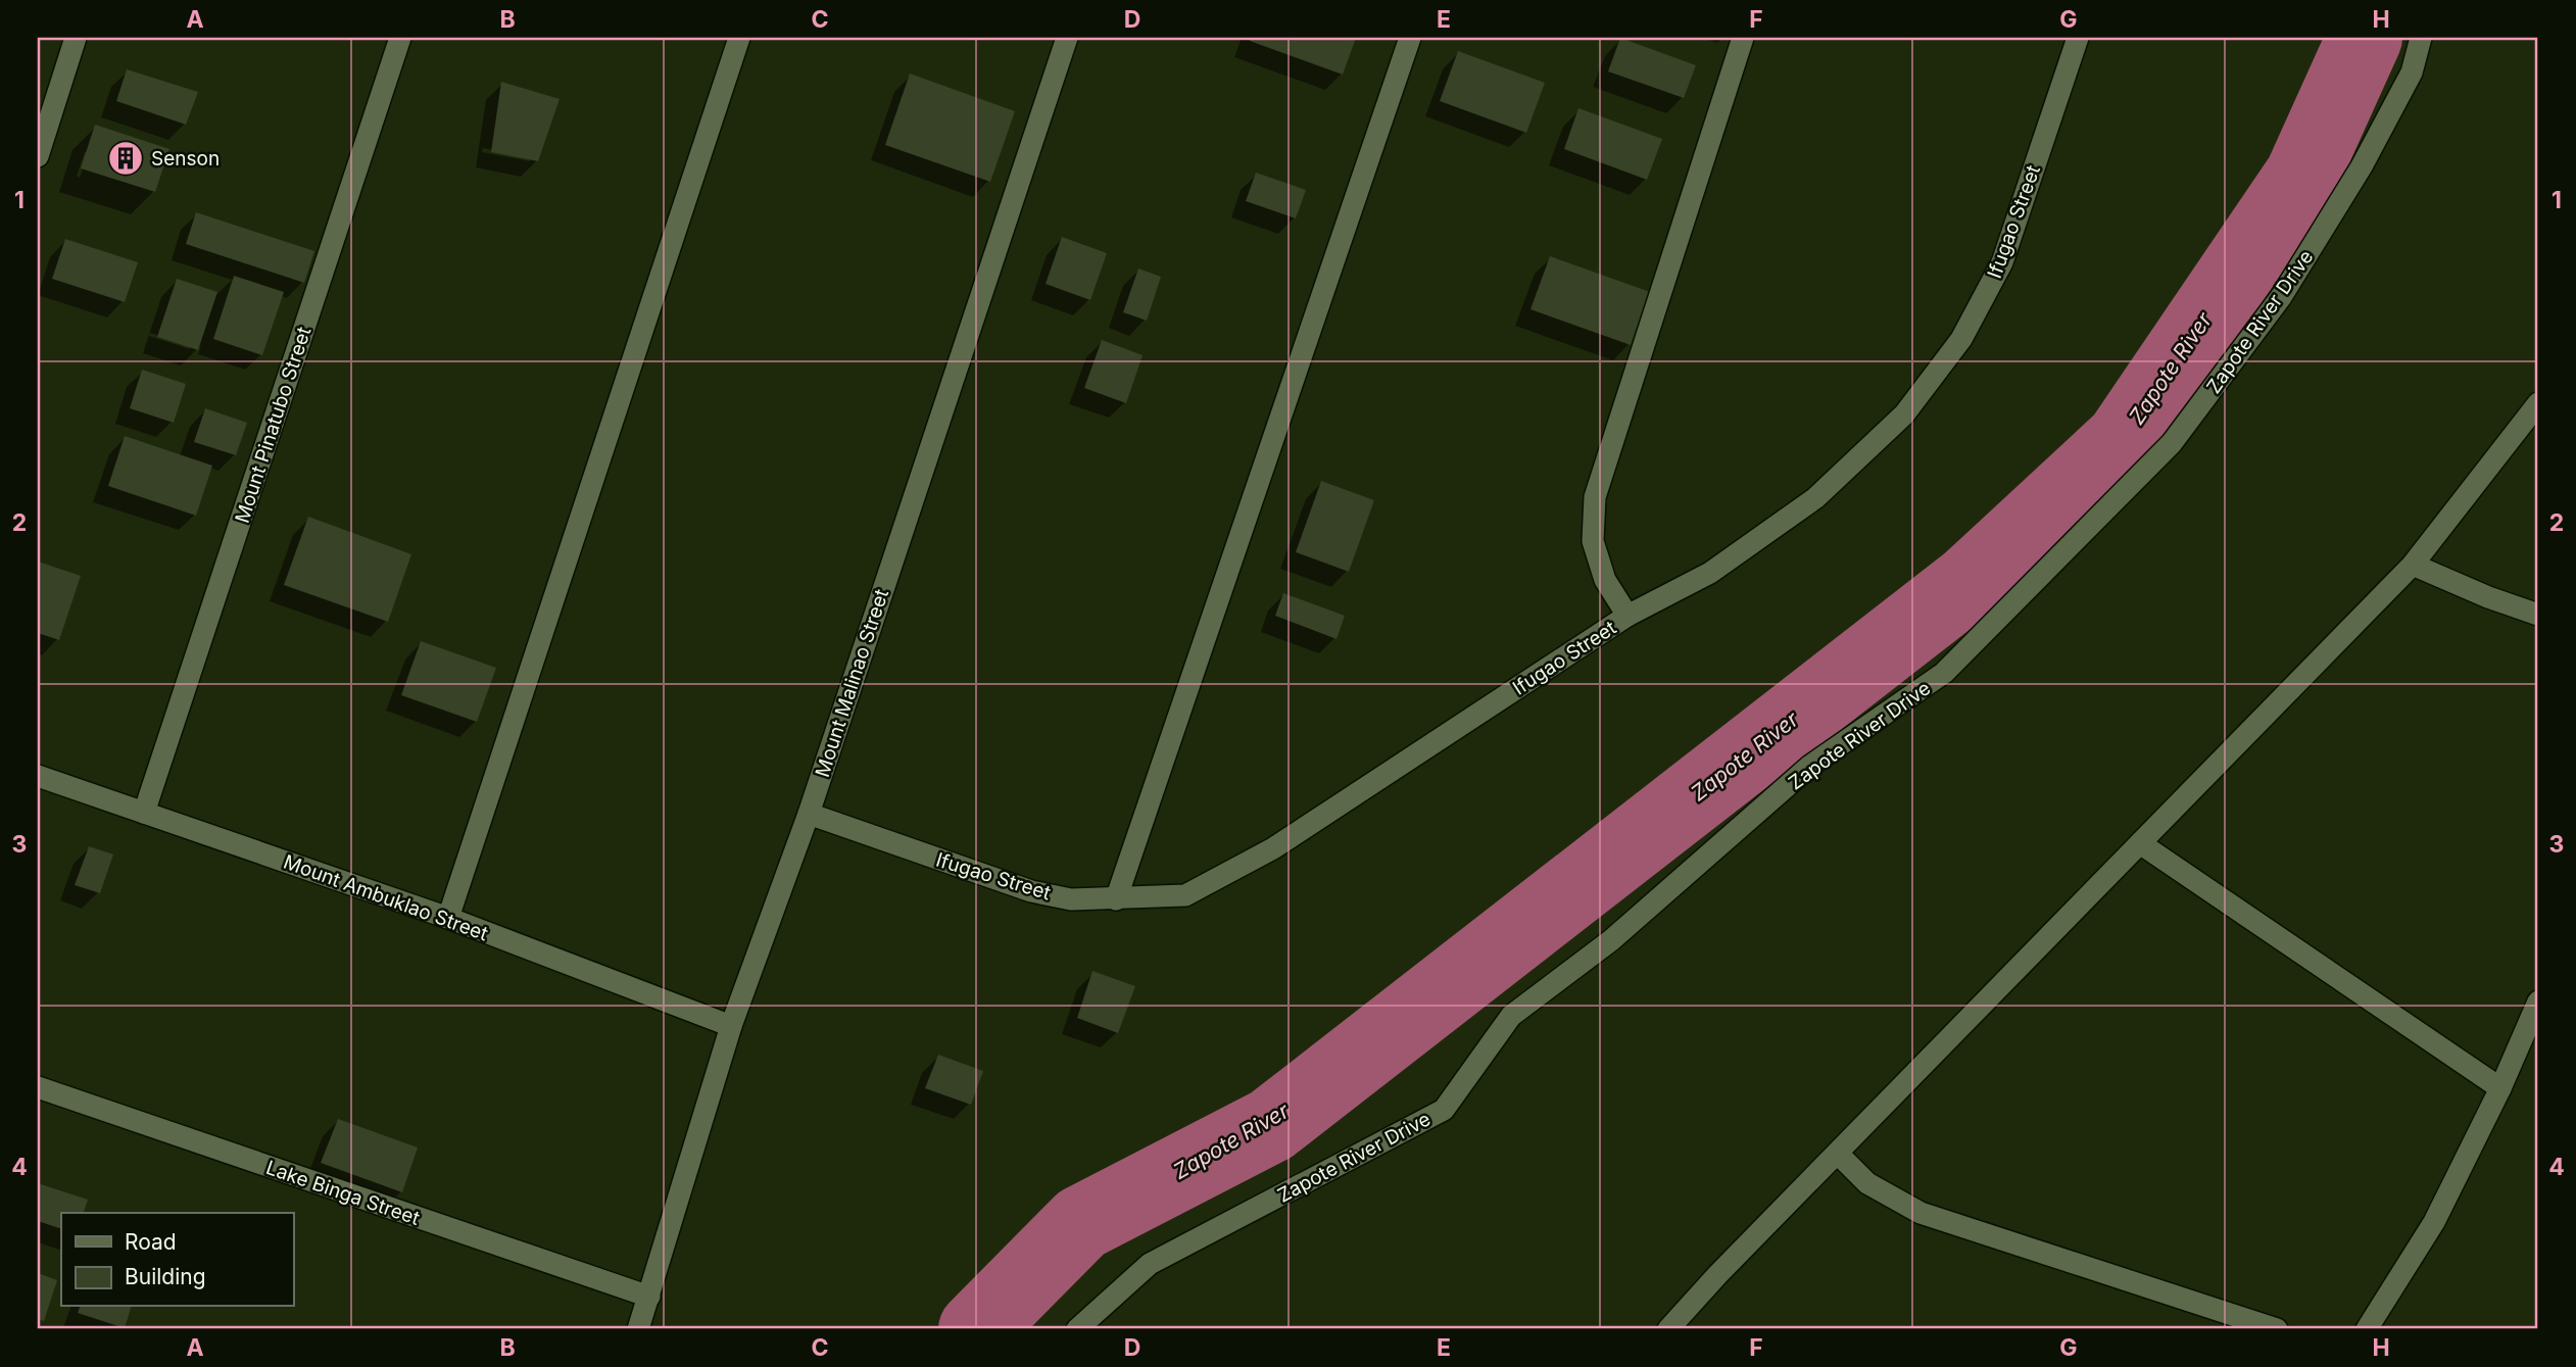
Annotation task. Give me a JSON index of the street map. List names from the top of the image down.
{
  "streets": {
    "street": [
      "Ifugao Street",
      "Zapote River Drive",
      "Mount Pinatubo Street",
      "Mount Malinao Street",
      "Mount Ambuklao Street",
      "Lake Binga Street"
    ]
  },
  "crossings": [
    ["Ifugao Street", "Mount Malinao Street"],
    ["Mount Pinatubo Street", "Mount Ambuklao Street"],
    ["Mount Malinao Street", "Mount Ambuklao Street"],
    ["Mount Malinao Street", "Lake Binga Street"]
  ],
  "water": ["Zapote River"],
  "places": {
    "building": ["Senson"]
  },
  "legend": ["Road", "Building"],
  "grid": {
    "columns": [
      "A",
      "B",
      "C",
      "D",
      "E",
      "F",
      "G",
      "H"
    ],
    "rows": [
      "1",
      "2",
      "3",
      "4"
    ]
  }
}
